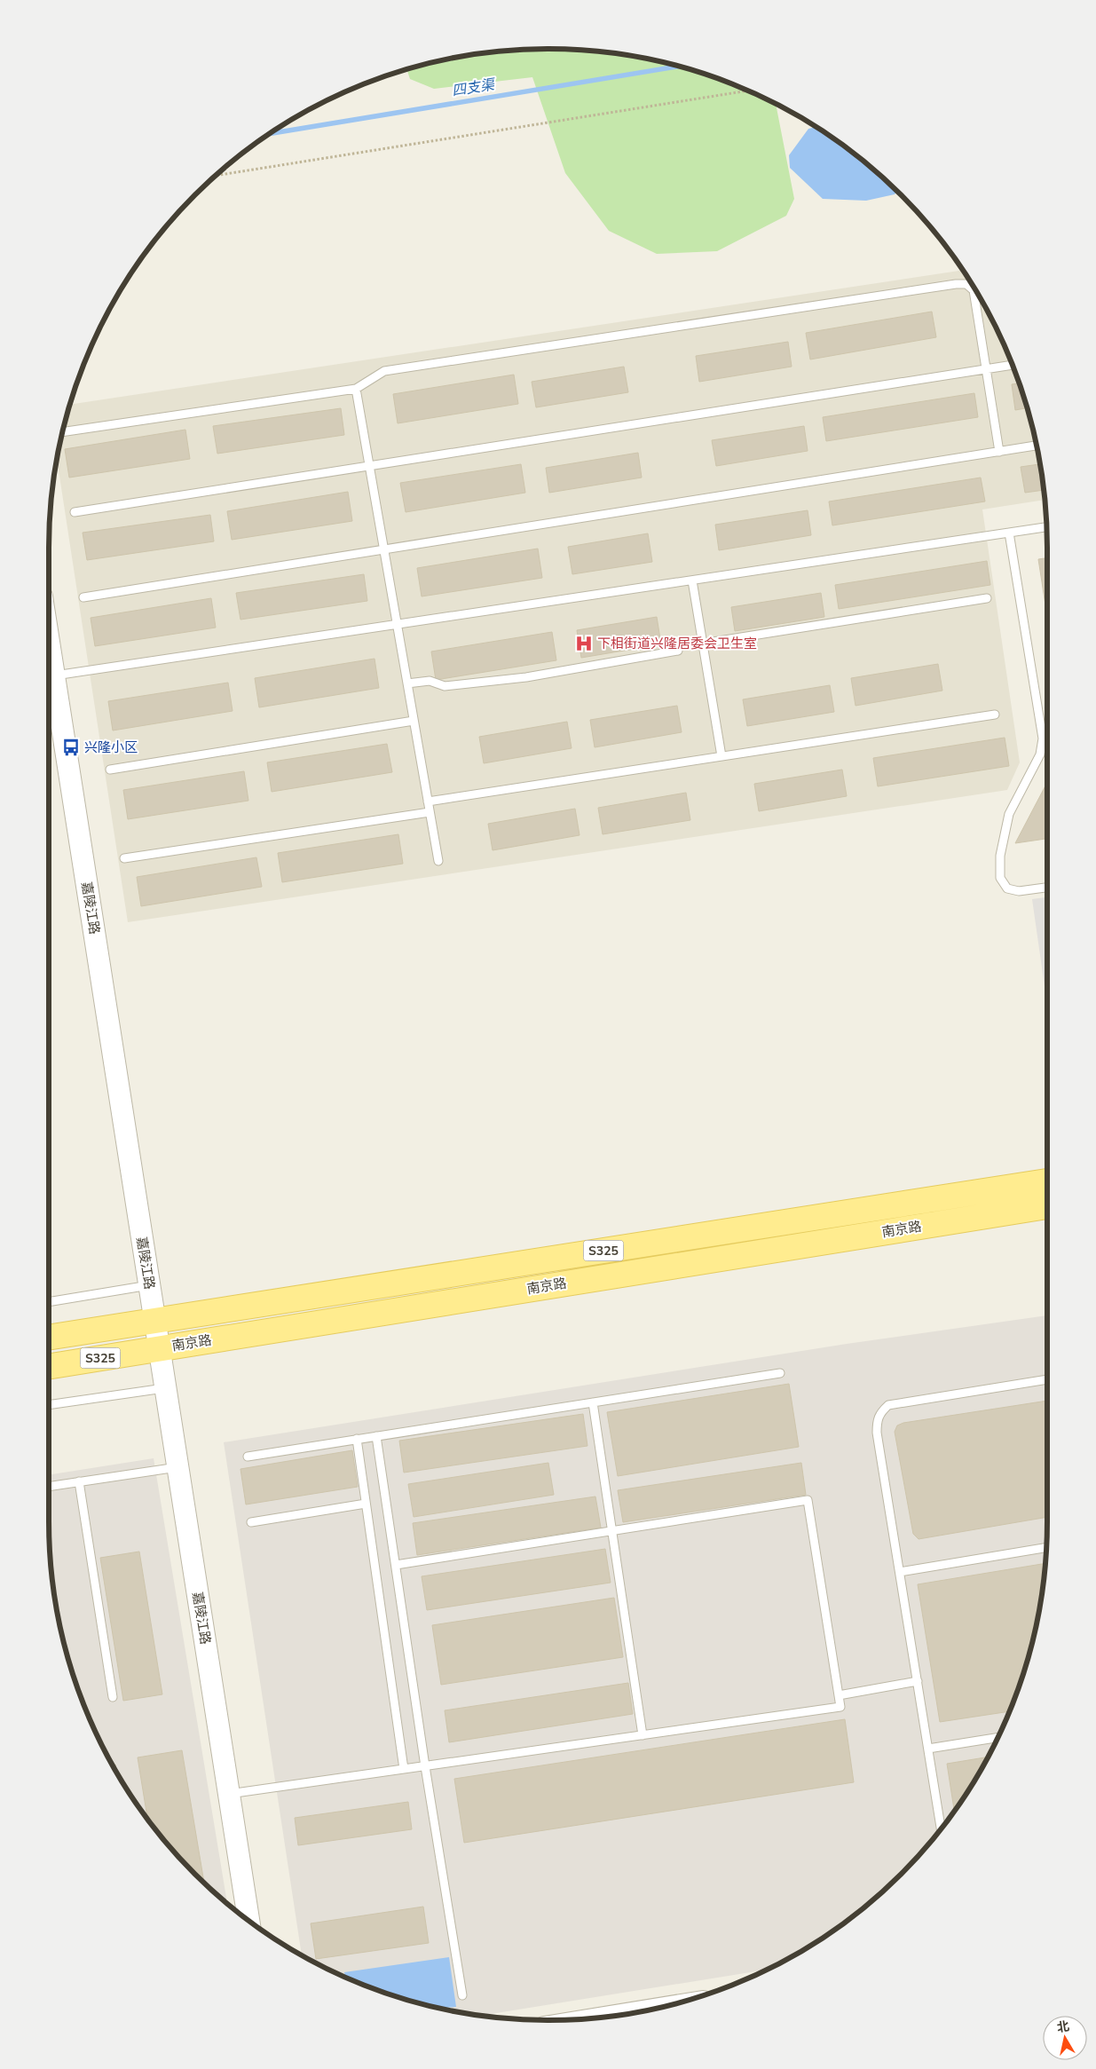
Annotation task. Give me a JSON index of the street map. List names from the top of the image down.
{
  "streets": {
    "main road": ["南京路", "S325"],
    "street": ["嘉陵江路"]
  },
  "crossings": [
    ["嘉陵江路", "南京路"]
  ],
  "water": ["四支渠"],
  "places": {
    "hospital": ["下相街道兴隆居委会卫生室"],
    "bus stop": ["兴隆小区"]
  },
  "north": "top"
}
